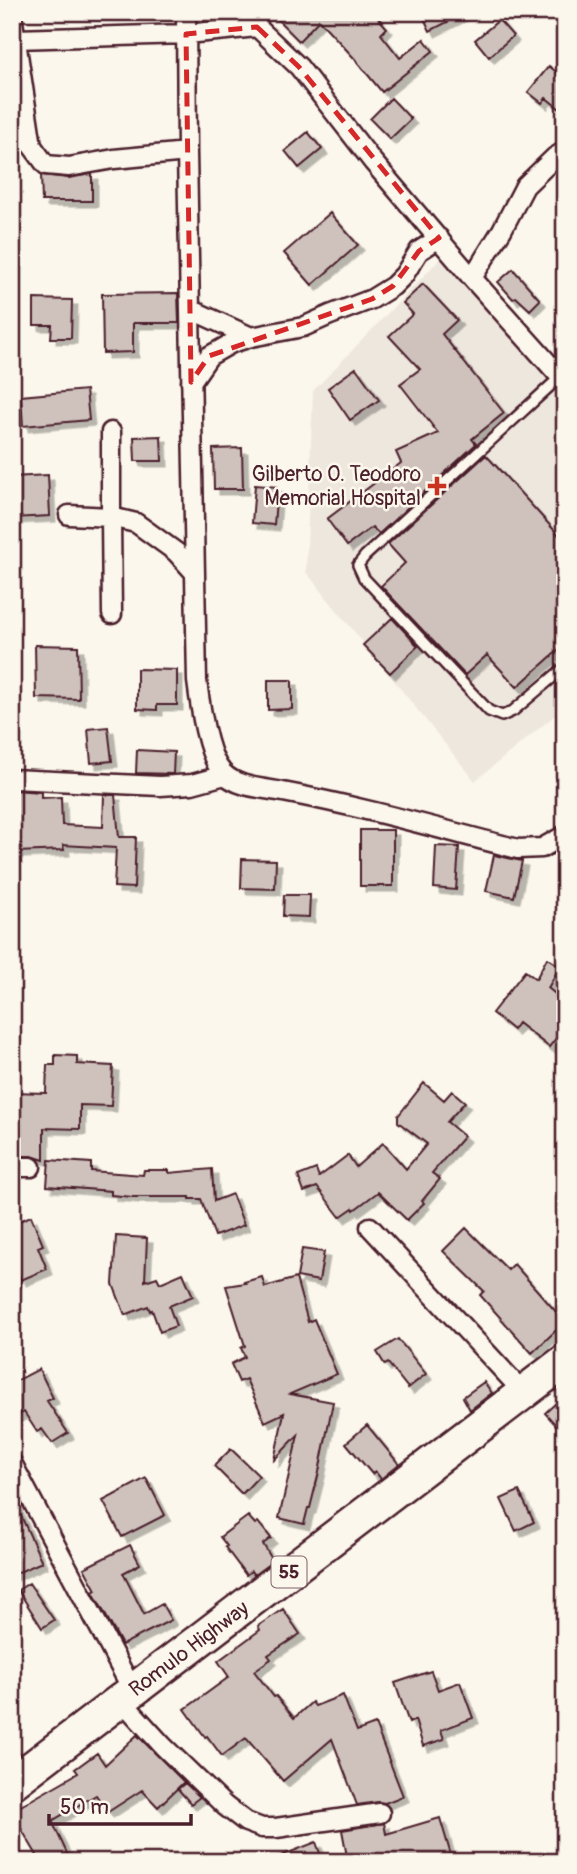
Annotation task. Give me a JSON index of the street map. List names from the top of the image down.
{
  "streets": {
    "highway": ["55", "Romulo Highway"]
  },
  "places": {
    "health": ["Gilberto O. Teodoro Memorial Hospital"]
  },
  "scale_bar": "50 m"
}
